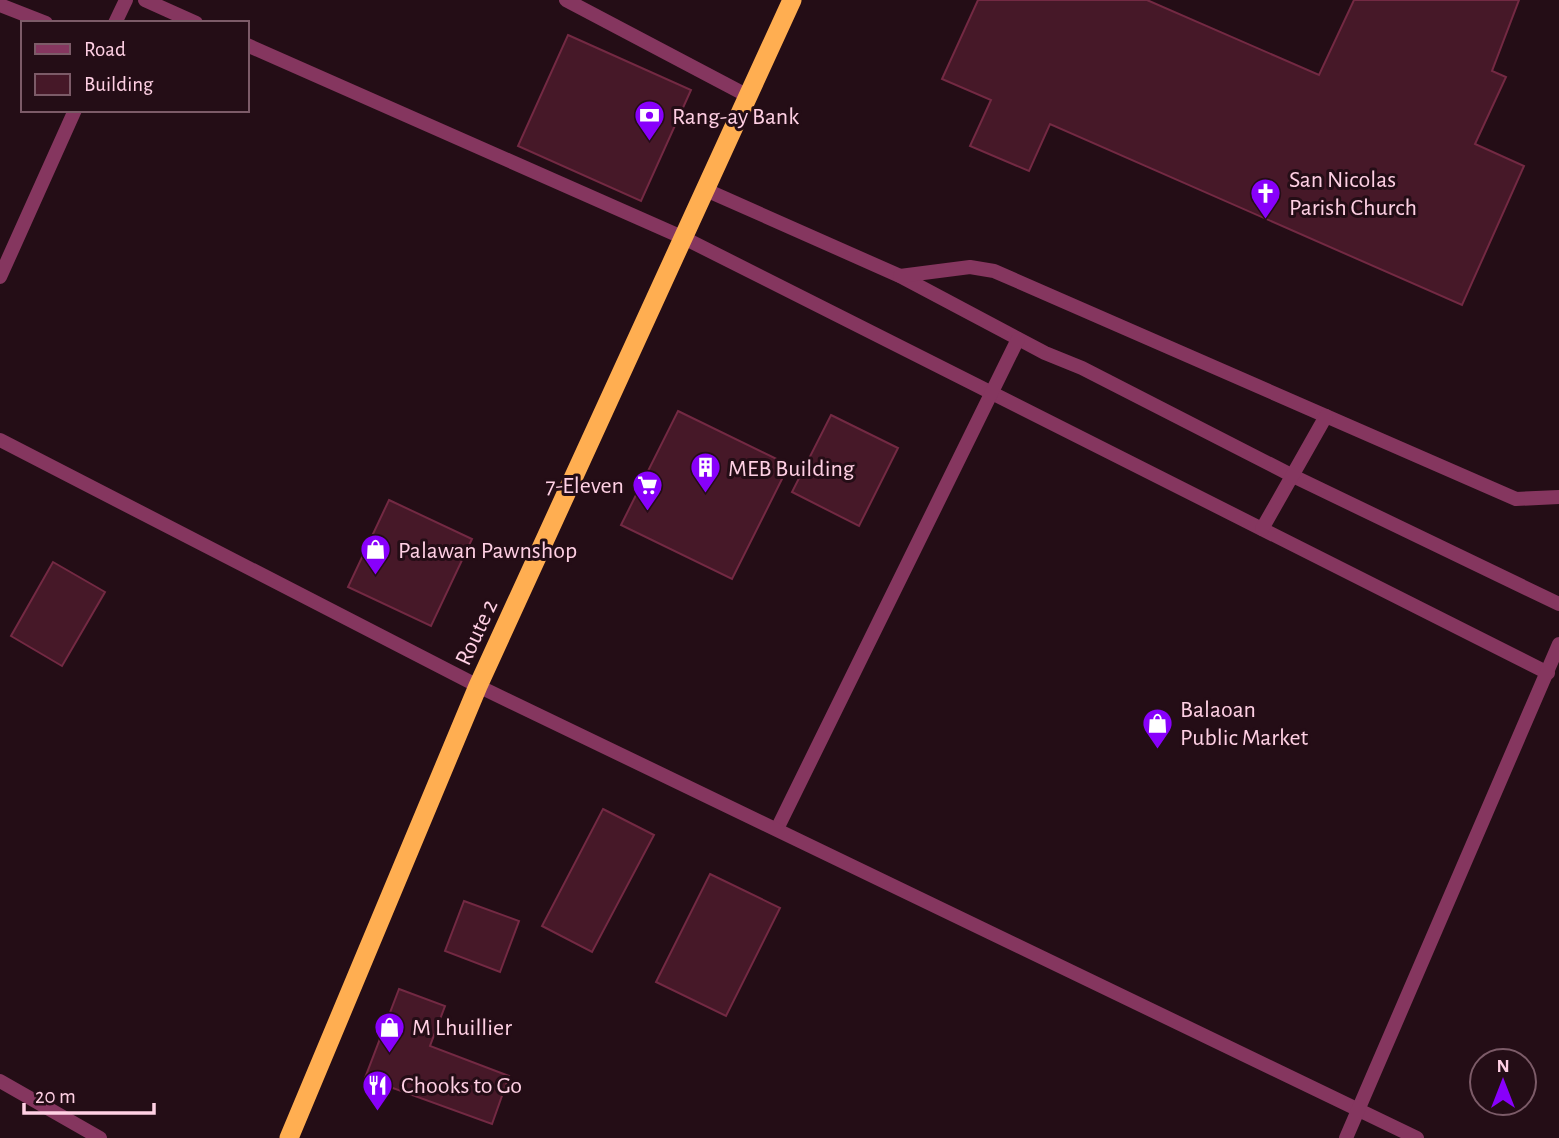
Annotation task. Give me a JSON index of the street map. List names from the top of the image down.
{
  "streets": {
    "highway": ["Route 2"]
  },
  "places": {
    "bank": ["Rang-ay Bank"],
    "church": ["San Nicolas Parish Church"],
    "building": ["MEB Building"],
    "supermarket": ["7-Eleven"],
    "shop": ["Palawan Pawnshop", "Balaoan Public Market", "M Lhuillier"],
    "restaurant": ["Chooks to Go"]
  },
  "legend": ["Road", "Building"],
  "scale_bar": "20 m",
  "north": "top"
}
